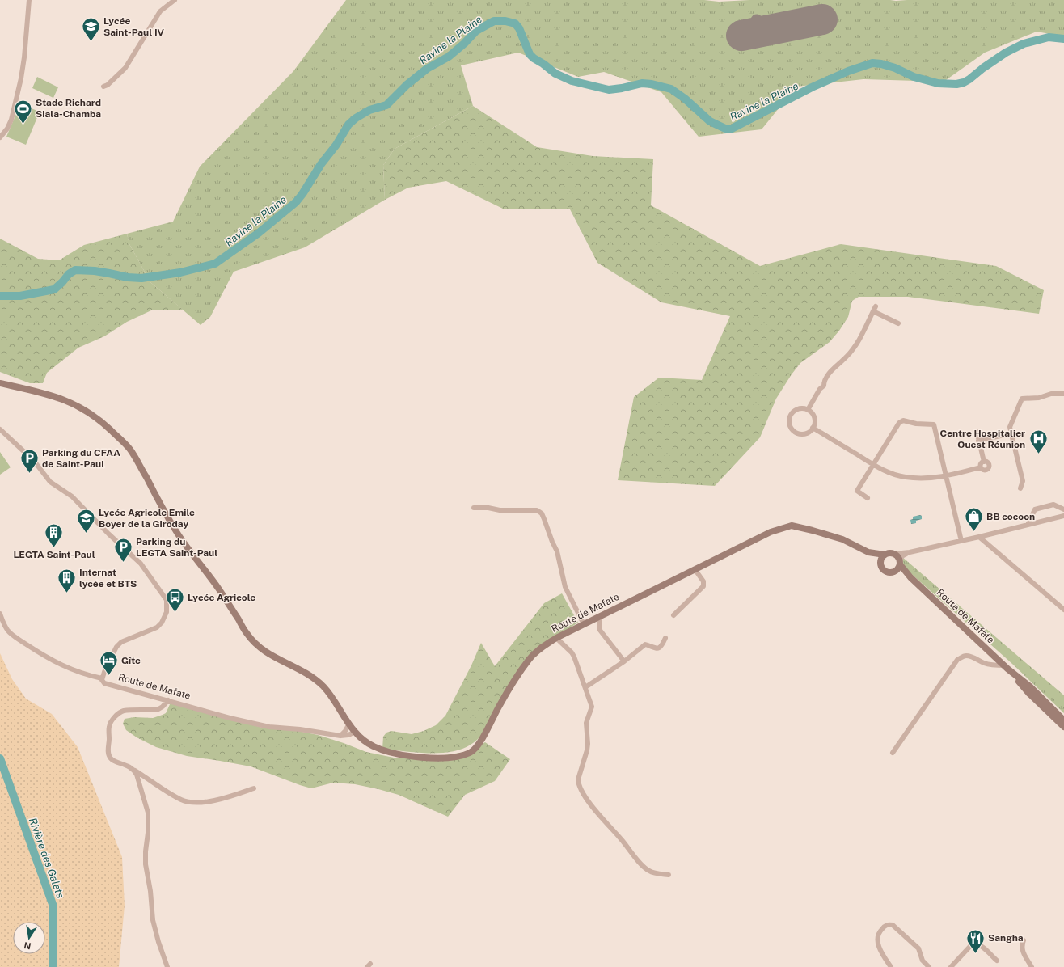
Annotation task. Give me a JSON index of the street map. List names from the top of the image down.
{
  "streets": {
    "main road": ["Route de Mafate"]
  },
  "water": ["Ravine la Plaine", "Rivière des Galets"],
  "places": {
    "school or university": ["Lycée Saint-Paul IV", "Lycée Agricole Emile Boyer de la Giroday"],
    "sports": ["Stade Richard Siala-Chamba"],
    "hospital": ["Centre Hospitalier Ouest Réunion"],
    "parking": ["Parking du CFAA de Saint-Paul", "Parking du LEGTA Saint-Paul"],
    "shop": ["BB cocoon"],
    "building": ["LEGTA Saint-Paul", "Internat lycée et BTS"],
    "bus stop": ["Lycée Agricole"],
    "hotel": ["Gîte"],
    "restaurant": ["Sangha"]
  },
  "north": "bottom"
}
